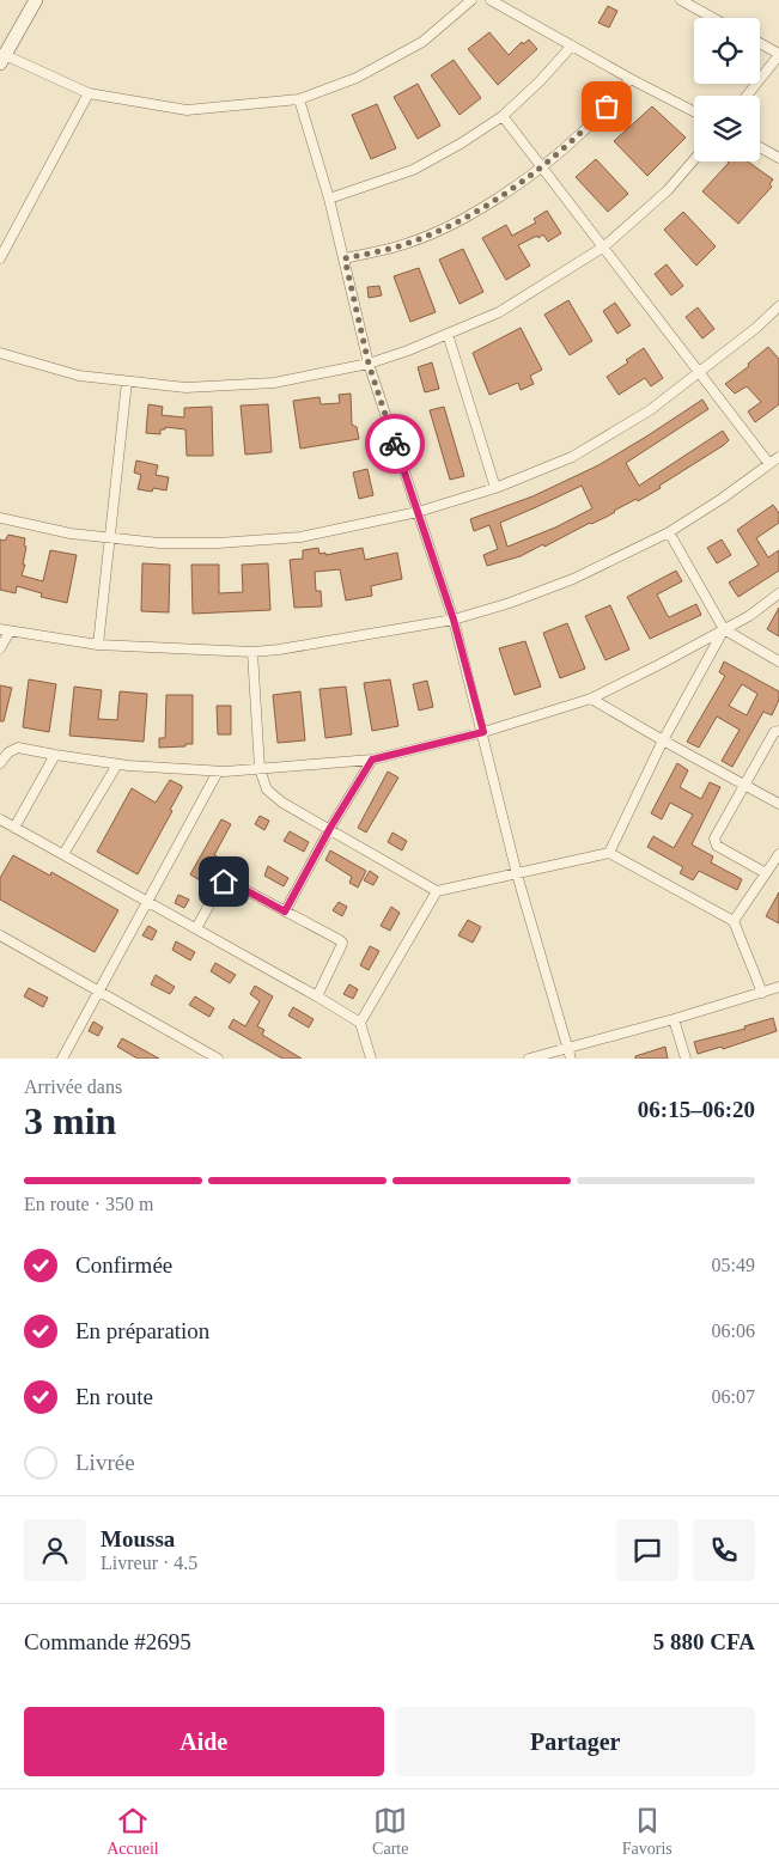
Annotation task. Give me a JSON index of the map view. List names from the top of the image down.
{
  "page": {
    "heading": ["3 min", "Arrivée dans", "06:15–06:20"],
    "panel": [
      "Moussa",
      "Livreur · 4.5",
      "Commande #2695",
      "5 880 CFA"
    ],
    "bar": "En route · 350 m",
    "list": [
      ["Confirmée", "05:49"],
      ["En préparation", "06:06"],
      ["En route", "06:07"],
      "Livrée"
    ],
    "buttons": ["Aide", "Partager"],
    "tabs": ["Accueil", "Carte", "Favoris"]
  }
}
